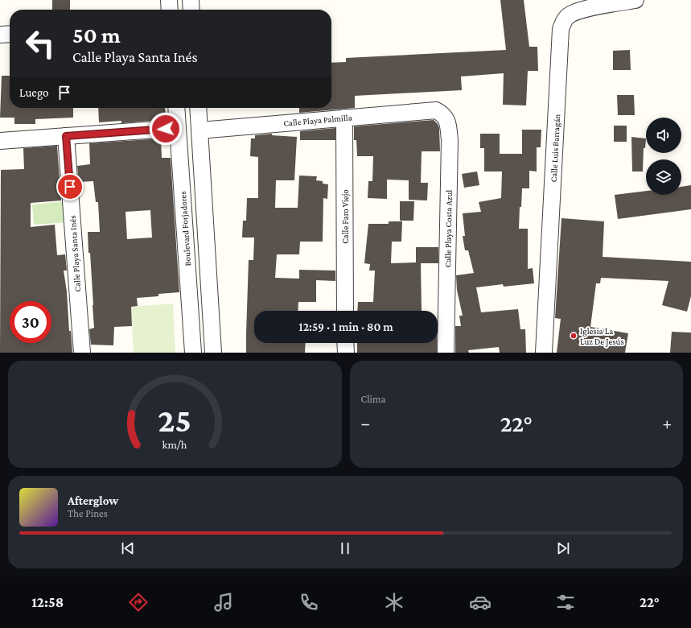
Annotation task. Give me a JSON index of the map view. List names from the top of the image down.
{
  "streets": {
    "street": [
      "Calle Playa Palmilla",
      "Calle Luis Barragán",
      "Calle Faro Viejo",
      "Boulevard Forjadores",
      "Calle Playa Costa Azul",
      "Calle Playa Santa Inés"
    ]
  },
  "crossings": [
    ["Calle Playa Palmilla", "Calle Faro Viejo"],
    ["Calle Playa Palmilla", "Calle Playa Costa Azul"]
  ],
  "places": ["Iglesia La Luz De Jesús"],
  "page": {
    "turn": ["50 m", "Calle Playa Santa Inés"],
    "then": "Luego",
    "limit": "30",
    "trip": "12:59 · 1 min · 80 m",
    "tile": "Clima",
    "heat": ["−", "22°", "+"],
    "song": ["Afterglow", "The Pines"],
    "tabs": ["12:58", "22°"],
    "gauge": ["25", "km/h"]
  }
}
